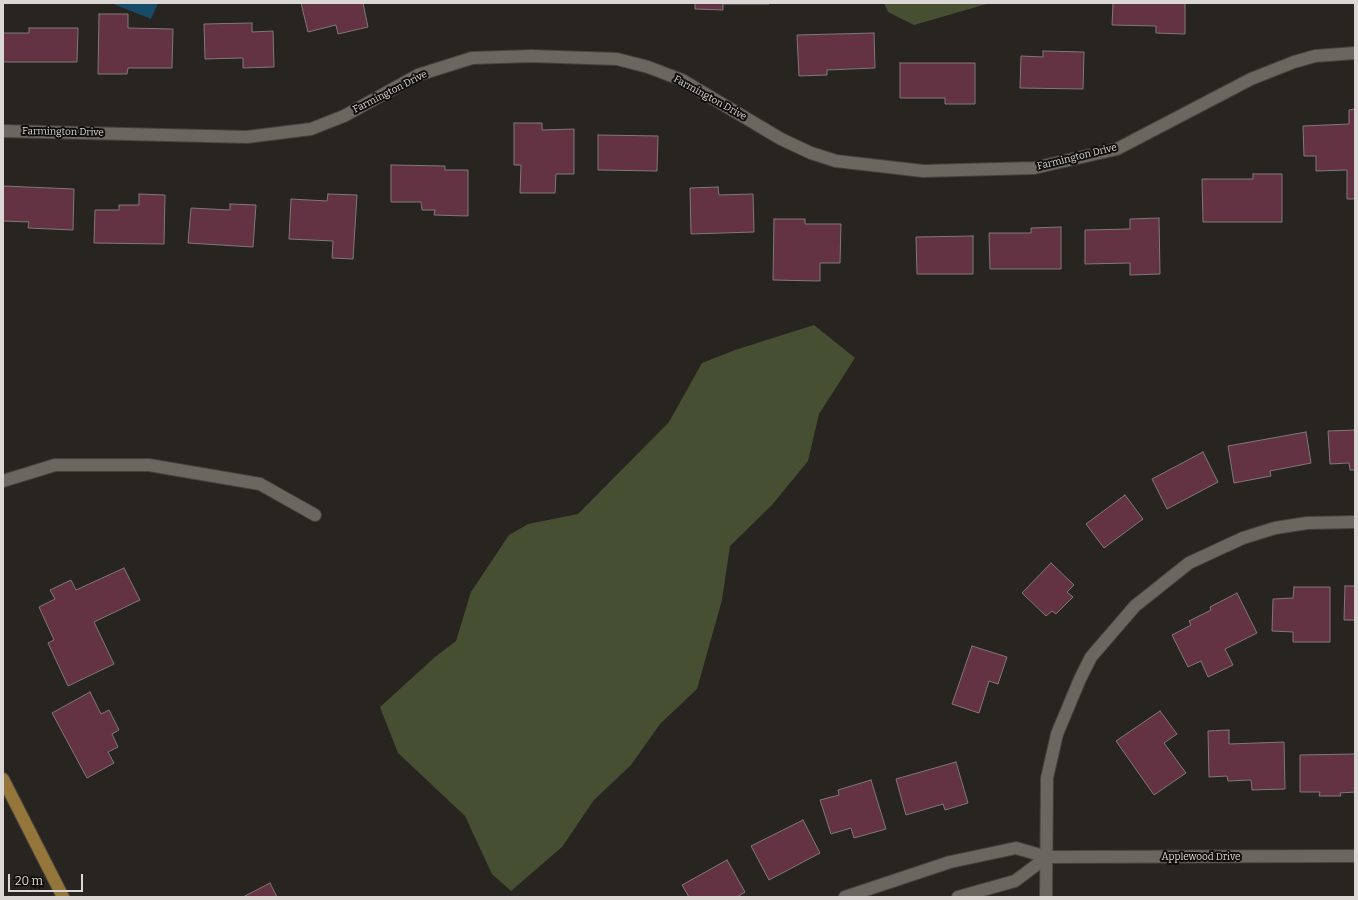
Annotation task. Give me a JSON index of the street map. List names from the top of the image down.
{
  "streets": {
    "street": ["Farmington Drive", "Applewood Drive"]
  },
  "scale_bar": "20 m"
}
